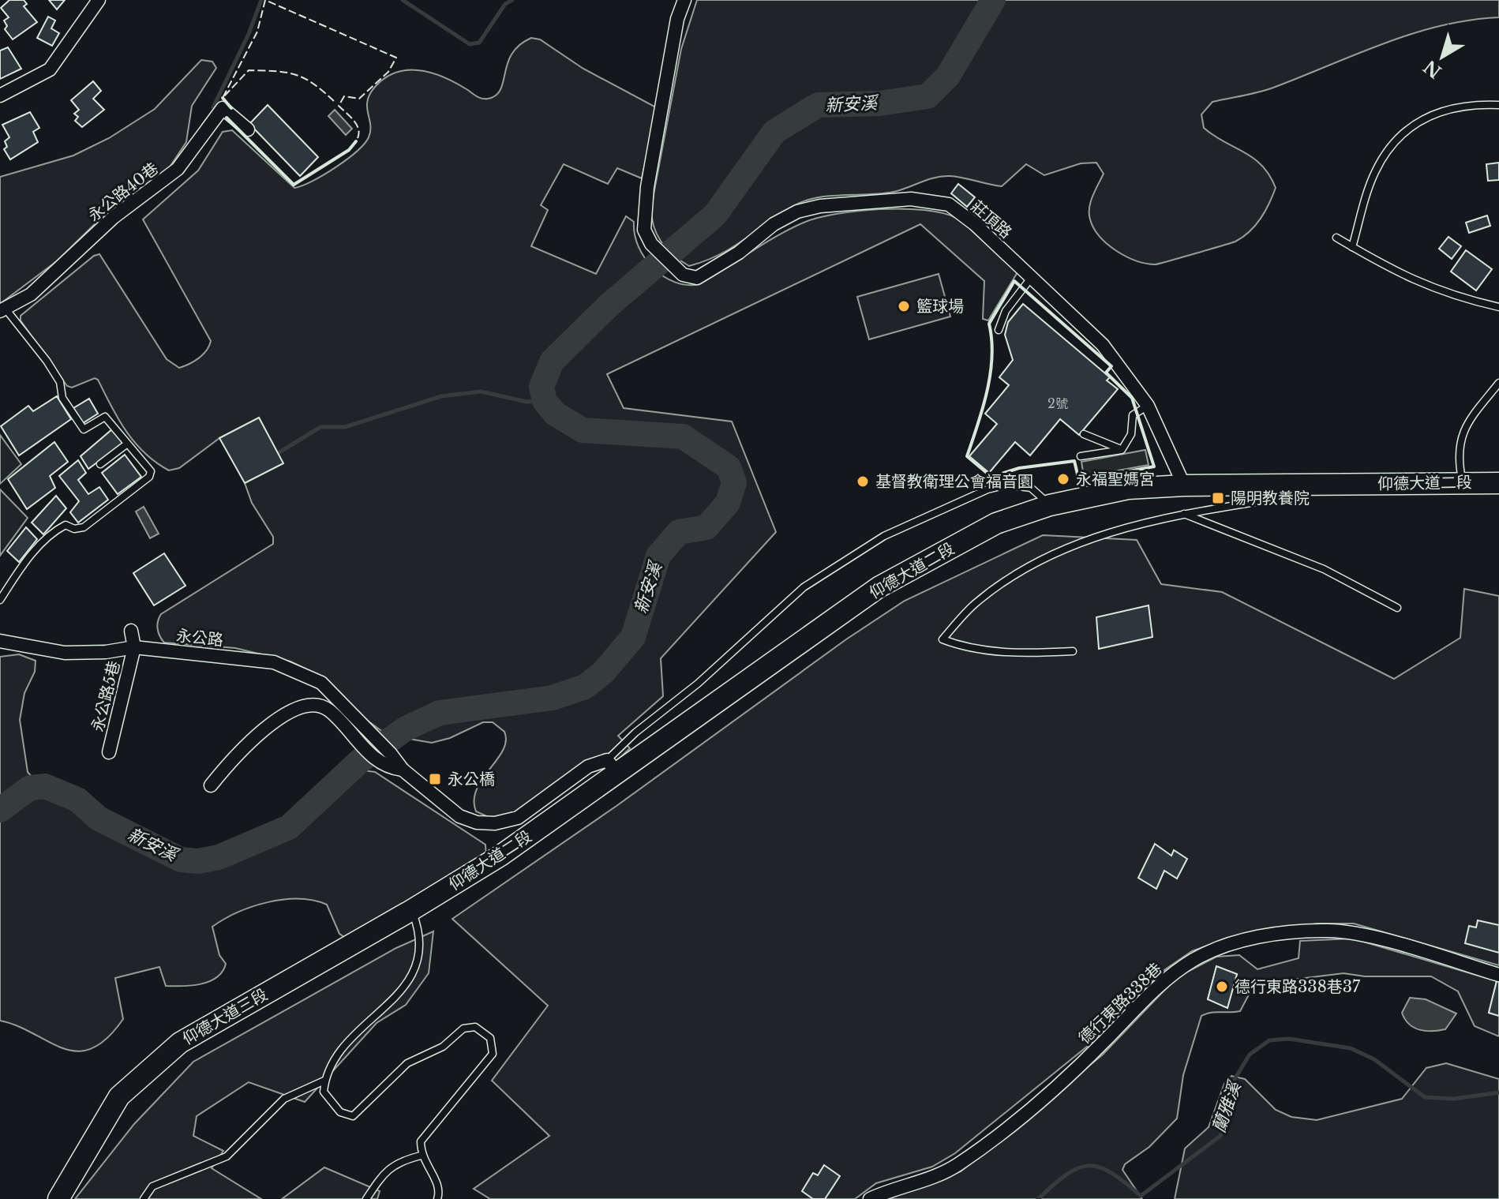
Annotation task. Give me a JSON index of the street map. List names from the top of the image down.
{
  "streets": {
    "main road": ["仰德大道二段", "仰德大道三段"],
    "street": [
      "永公路40巷",
      "莊頂路",
      "永公路",
      "永公路5巷",
      "德行東路338巷"
    ]
  },
  "crossings": [
    ["莊頂路", "仰德大道二段"],
    ["仰德大道二段", "仰德大道三段"],
    ["永公路", "永公路5巷"]
  ],
  "water": ["新安溪", "蘭雅溪"],
  "places": {
    "other": [
      "籃球場",
      "永福聖媽宮",
      "基督教衛理公會福音園",
      "德行東路338巷37"
    ],
    "transit": ["陽明教養院", "永公橋"]
  },
  "house_numbers": ["2號"],
  "north": "bottom left"
}
